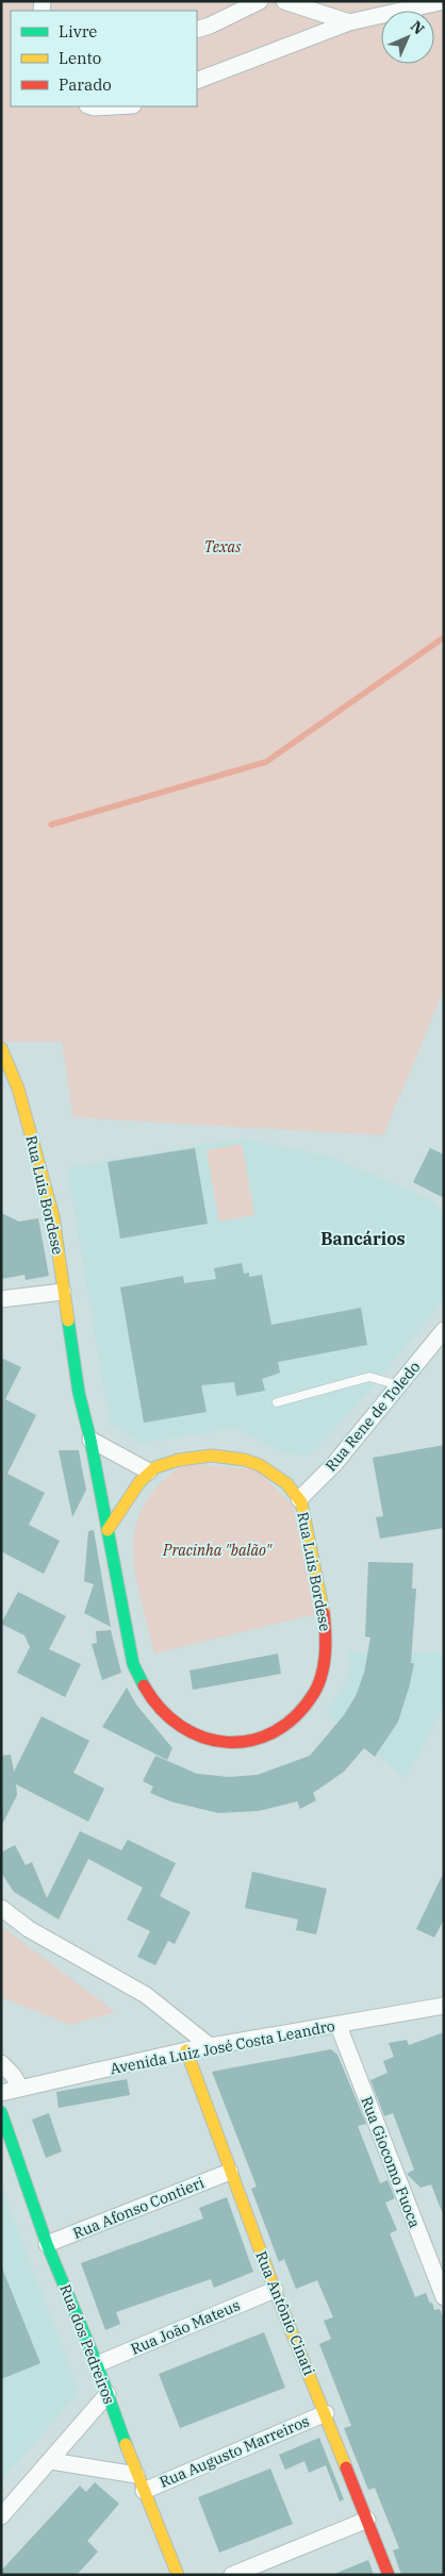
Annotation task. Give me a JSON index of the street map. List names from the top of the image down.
{
  "streets": {
    "street": [
      "Rua Luis Bordese",
      "Rua Rene de Toledo",
      "Avenida Luiz José Costa Leandro",
      "Rua Giocomo Fuoca",
      "Rua Afonso Contieri",
      "Rua Antônio Cinati",
      "Rua João Mateus",
      "Rua dos Pedreiros",
      "Rua Augusto Marreiros"
    ]
  },
  "crossings": [
    ["Rua Luis Bordese", "Rua Rene de Toledo"],
    ["Avenida Luiz José Costa Leandro", "Rua Giocomo Fuoca"],
    ["Avenida Luiz José Costa Leandro", "Rua Antônio Cinati"],
    ["Rua Afonso Contieri", "Rua Antônio Cinati"],
    ["Rua Afonso Contieri", "Rua dos Pedreiros"],
    ["Rua Antônio Cinati", "Rua João Mateus"],
    ["Rua Antônio Cinati", "Rua Augusto Marreiros"],
    ["Rua João Mateus", "Rua dos Pedreiros"],
    ["Rua dos Pedreiros", "Rua Augusto Marreiros"]
  ],
  "districts": ["Bancários"],
  "parks": ["Texas", "Pracinha \"balão\""],
  "legend": ["Livre", "Lento", "Parado"],
  "north": "top right"
}
